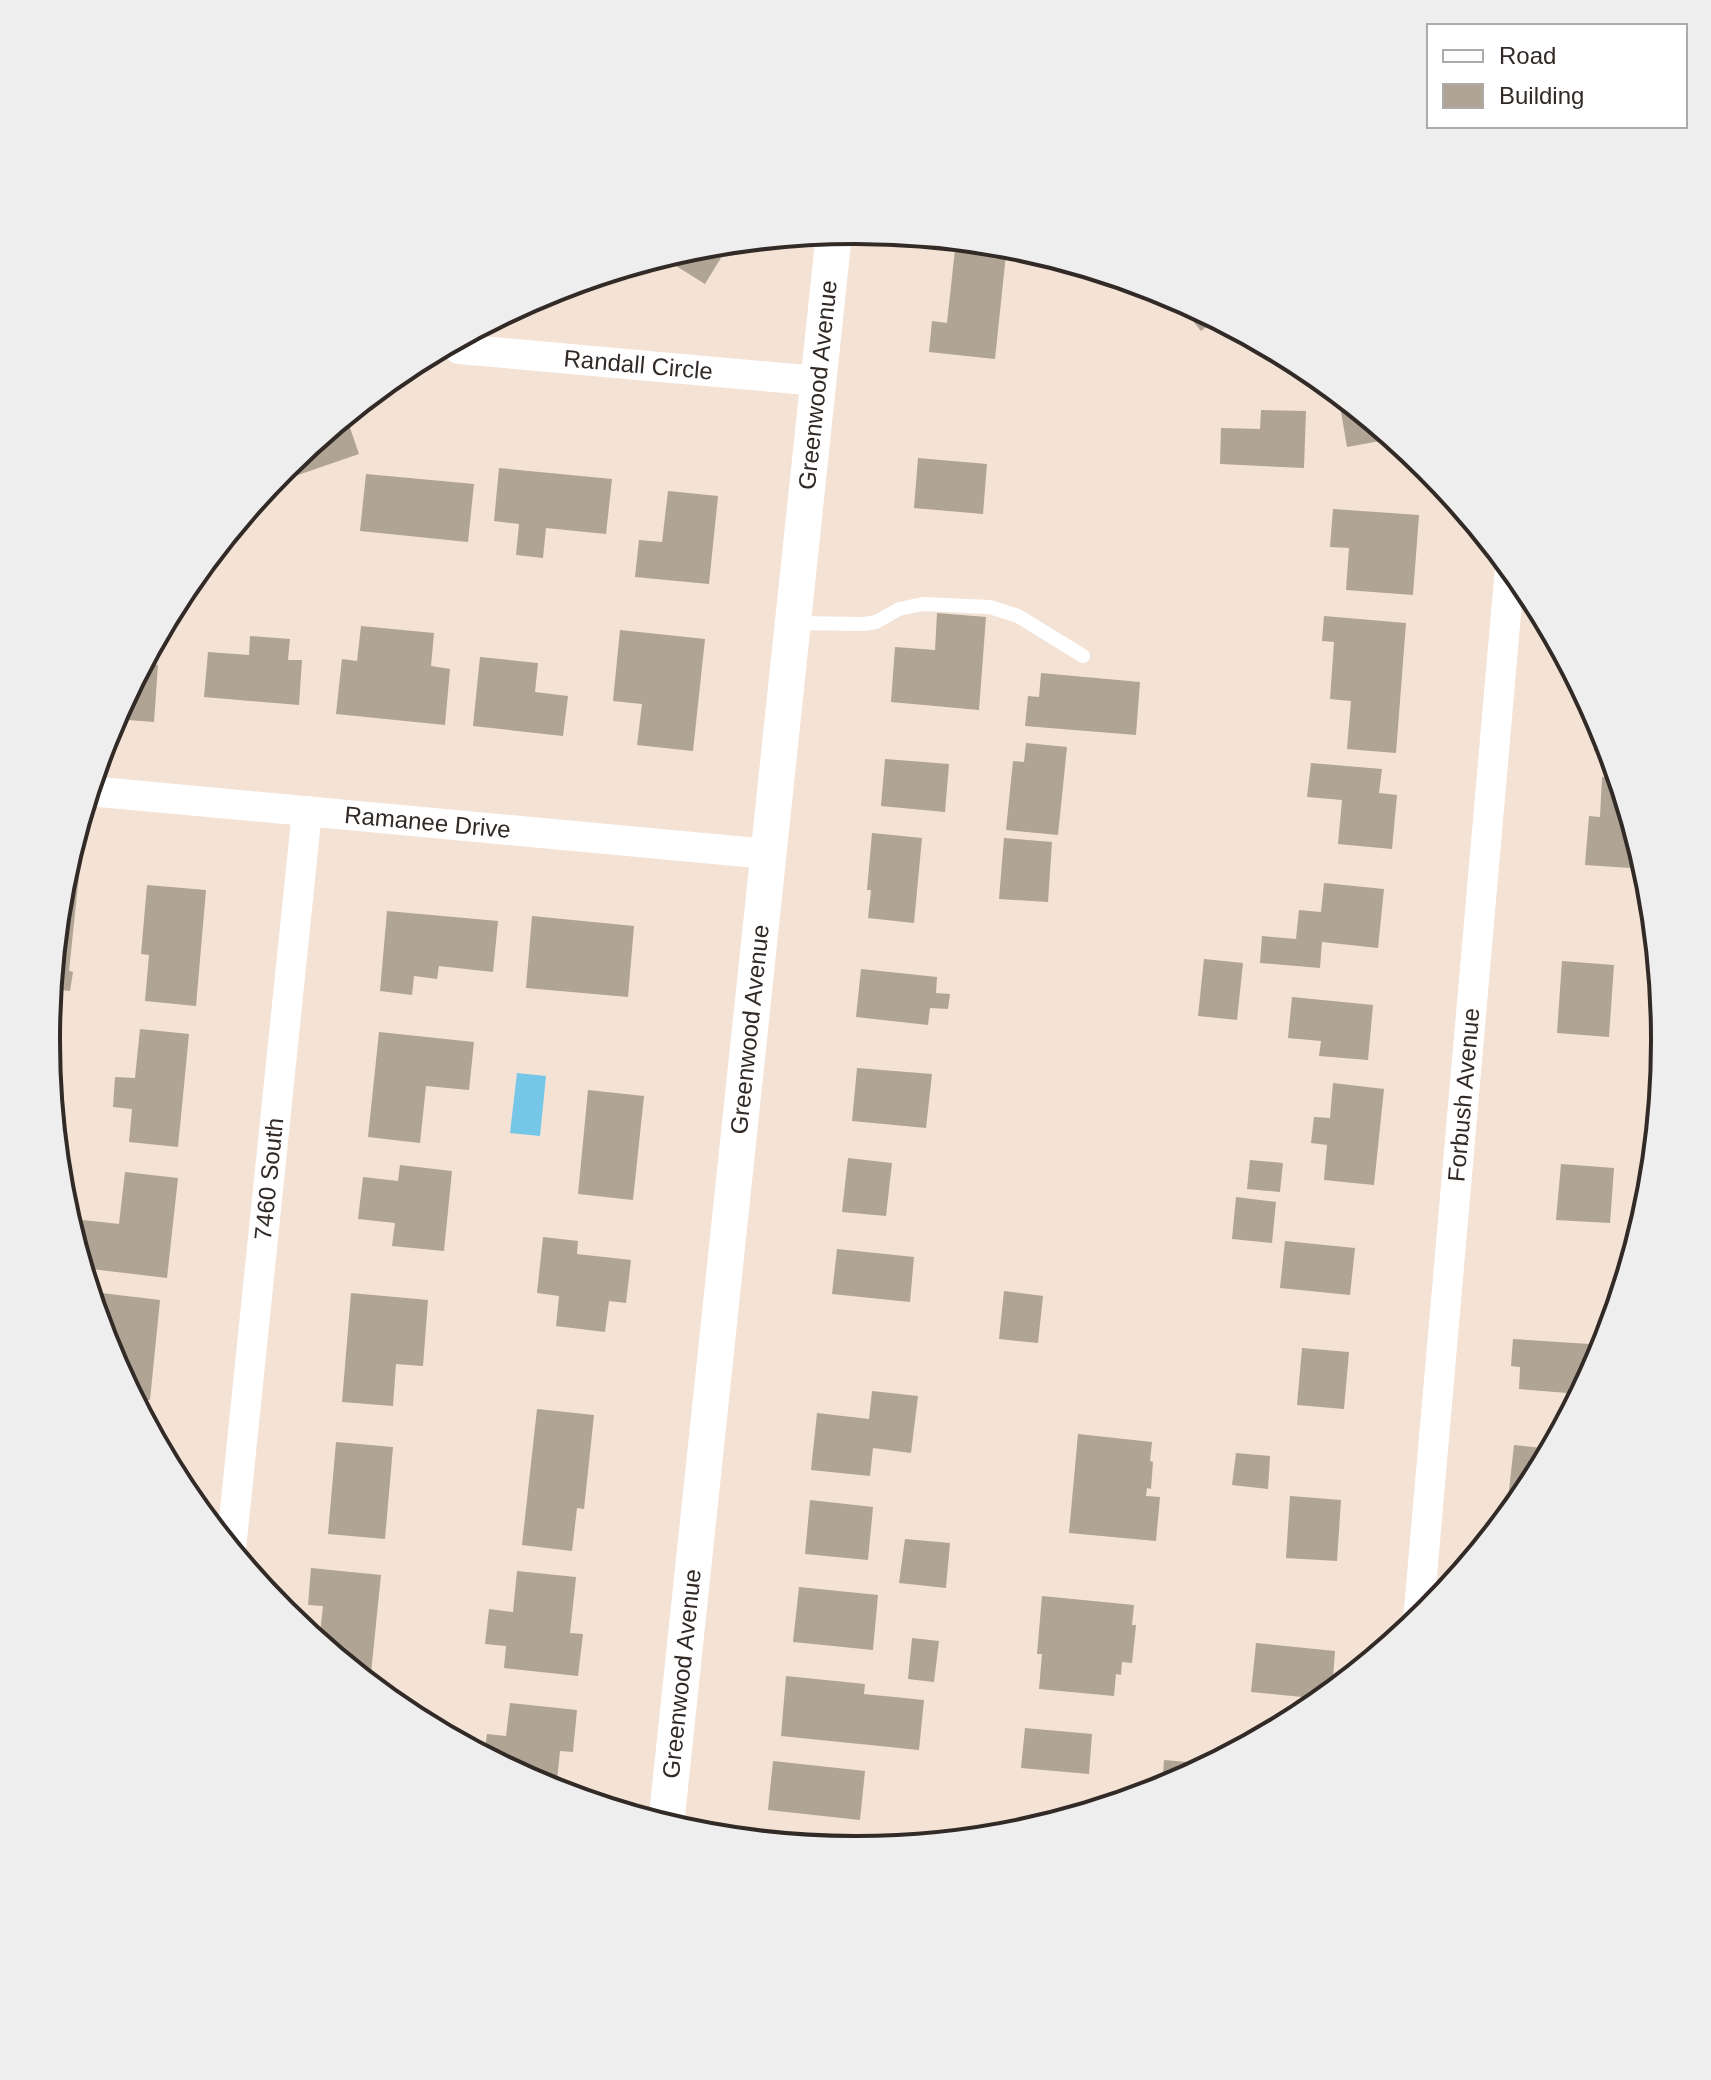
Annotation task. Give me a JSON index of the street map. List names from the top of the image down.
{
  "streets": {
    "street": [
      "Randall Circle",
      "Greenwood Avenue",
      "Ramanee Drive",
      "Forbush Avenue",
      "7460 South"
    ]
  },
  "crossings": [
    ["Randall Circle", "Greenwood Avenue"],
    ["Greenwood Avenue", "Ramanee Drive"],
    ["Ramanee Drive", "7460 South"]
  ],
  "legend": ["Road", "Building"]
}
